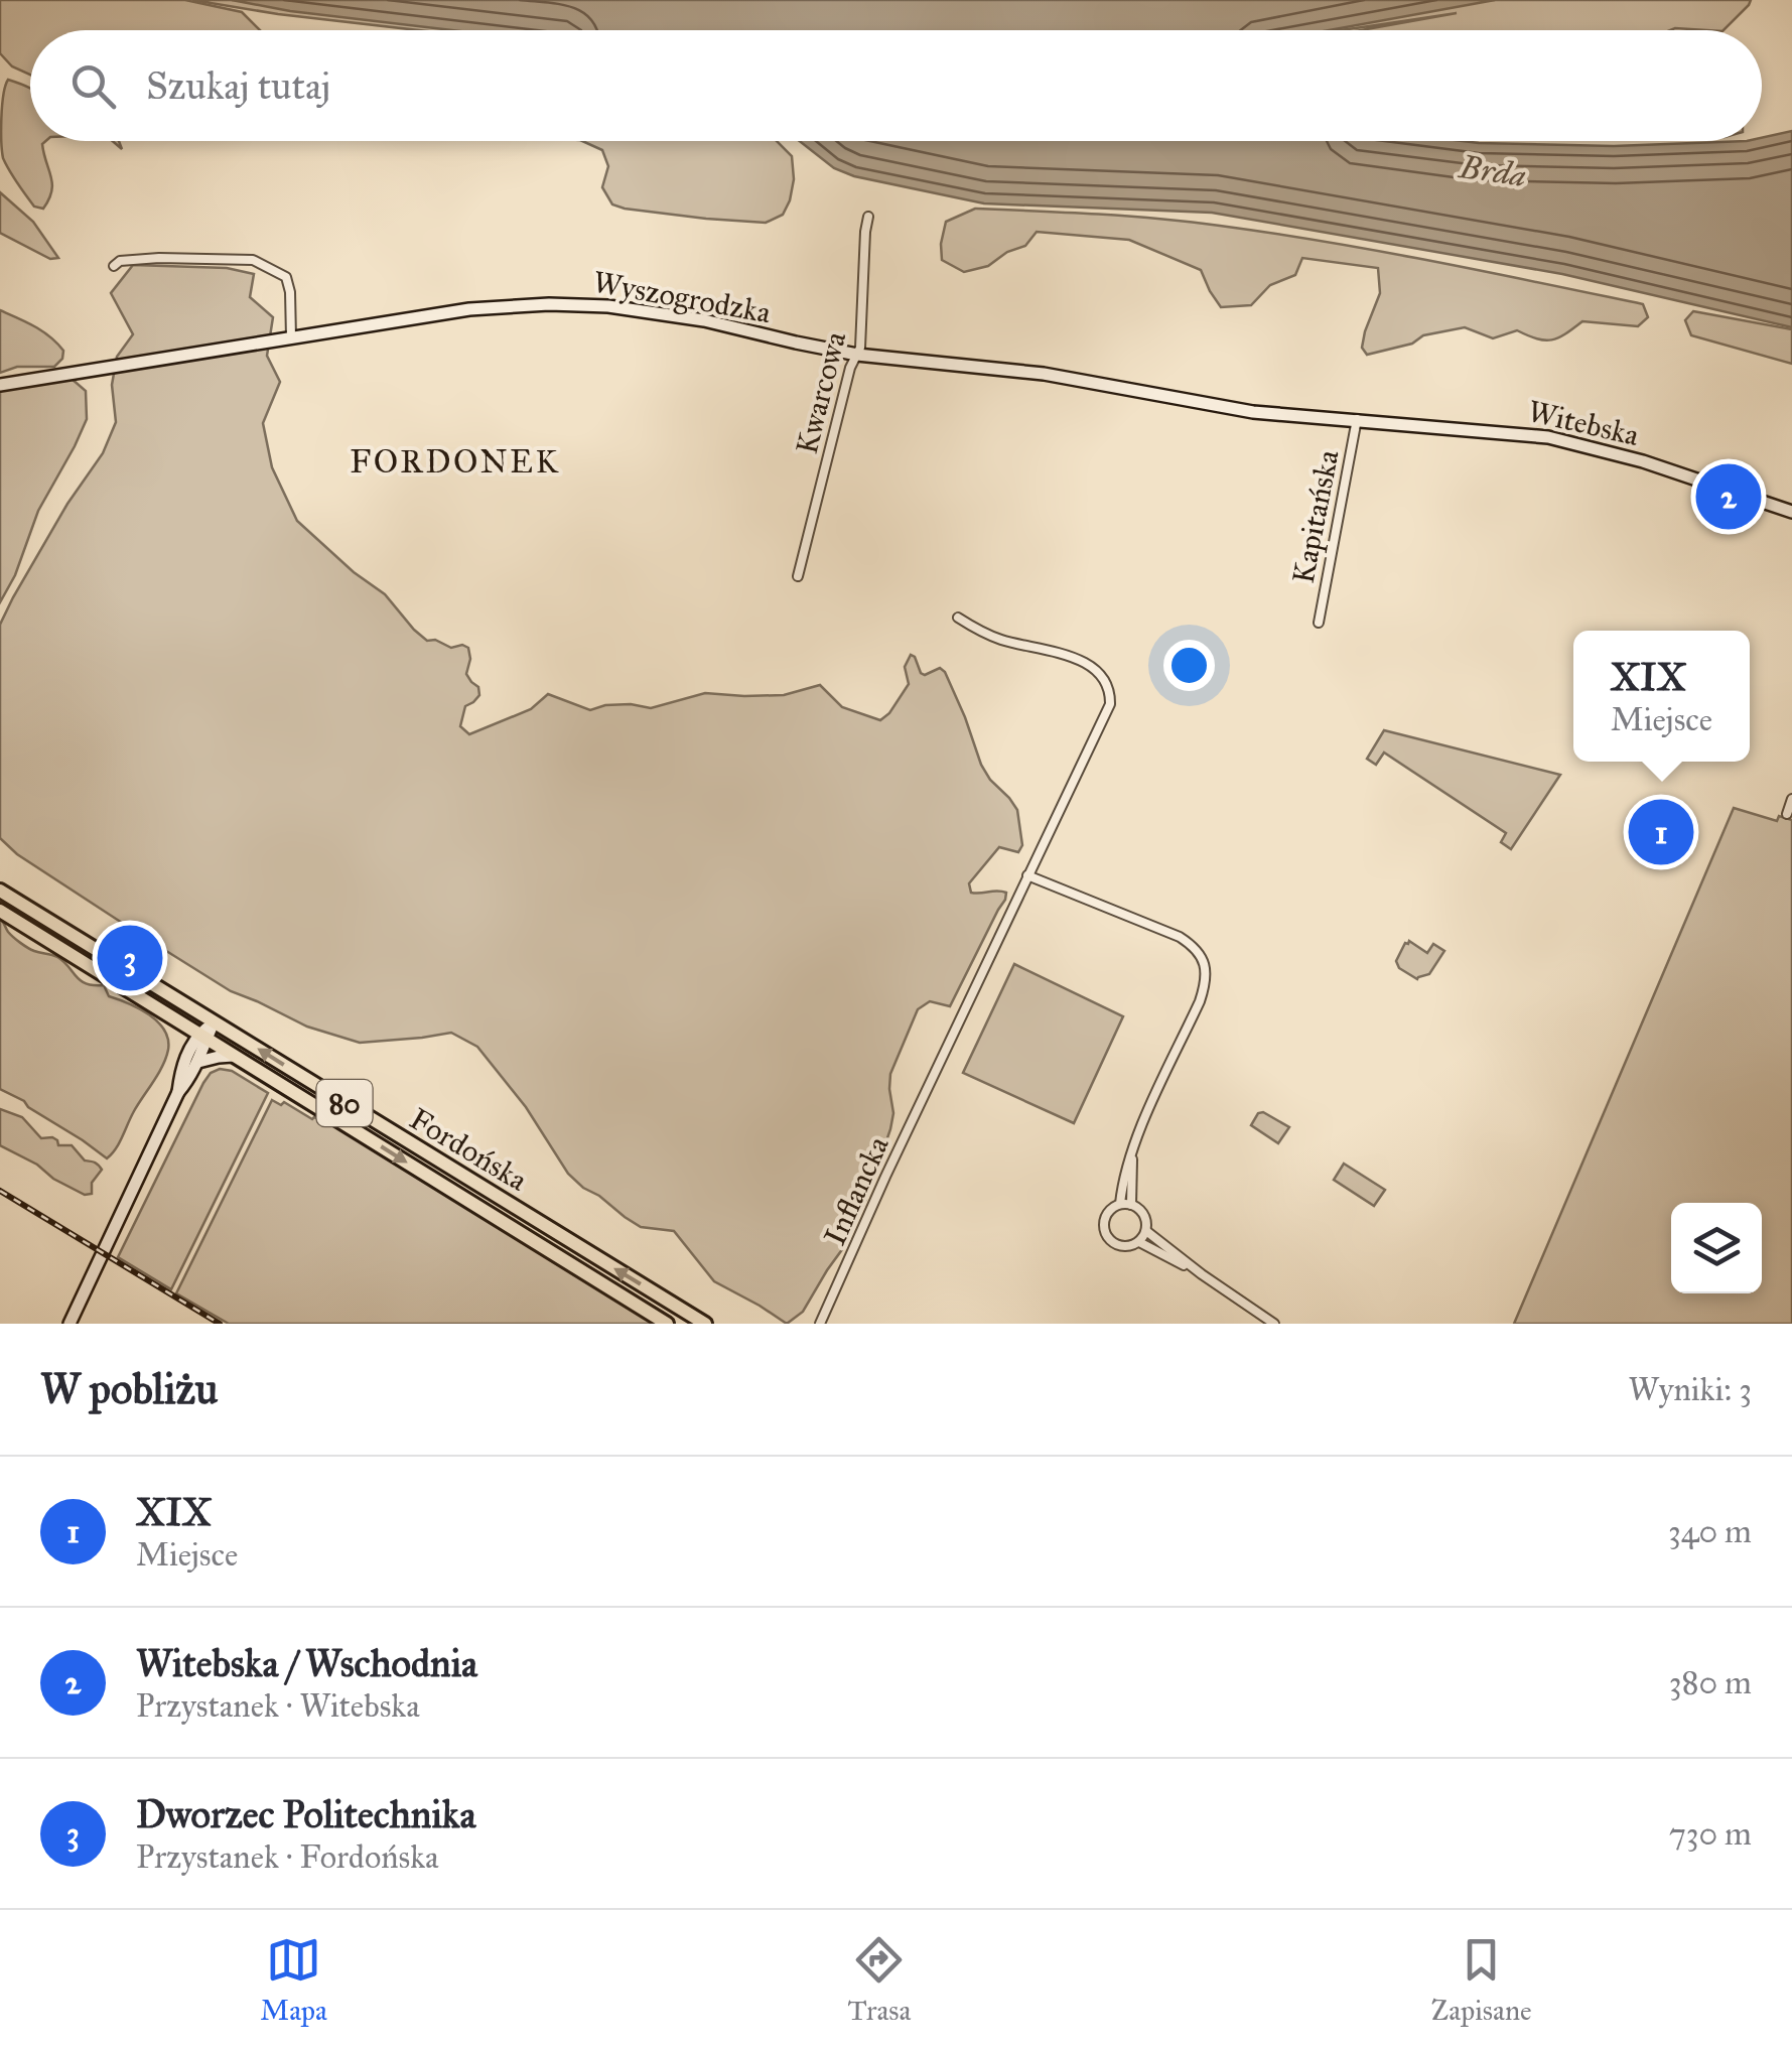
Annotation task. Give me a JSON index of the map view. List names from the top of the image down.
{
  "streets": {
    "main road": ["80", "Fordońska"],
    "street": [
      "Wyszogrodzka",
      "Kwarcowa",
      "Witebska",
      "Kapitańska",
      "Inflancka"
    ]
  },
  "crossings": [
    ["Wyszogrodzka", "Kwarcowa"],
    ["Wyszogrodzka", "Witebska"],
    ["Wyszogrodzka", "Kapitańska"],
    ["Witebska", "Kapitańska"]
  ],
  "districts": ["FORDONEK"],
  "water": ["Brda"],
  "page": {
    "search": "Szukaj tutaj",
    "pins": ["2", "1", "3"],
    "popup": ["XIX", "Miejsce"],
    "heading": ["W pobliżu", "Wyniki: 3"],
    "list": [
      {
        "mark": "1",
        "name": "XIX",
        "note": "Miejsce",
        "value": "340 m"
      },
      {
        "mark": "2",
        "name": "Witebska / Wschodnia",
        "note": "Przystanek · Witebska",
        "value": "380 m"
      },
      {
        "mark": "3",
        "name": "Dworzec Politechnika",
        "note": "Przystanek · Fordońska",
        "value": "730 m"
      }
    ],
    "nav": ["Mapa", "Trasa", "Zapisane"]
  }
}
